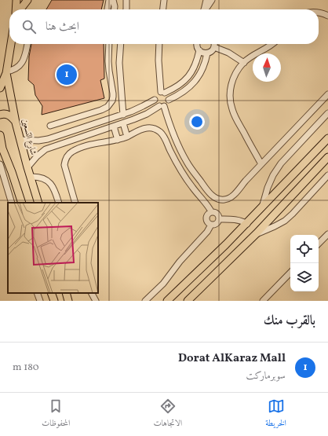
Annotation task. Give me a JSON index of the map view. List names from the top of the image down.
{
  "streets": {
    "main road": ["شارع التسعين"]
  },
  "north": "top",
  "page": {
    "search": "ابحث هنا",
    "pins": "1",
    "heading": "بالقرب منك",
    "list": [
      {
        "mark": "1",
        "name": "Dorat AlKaraz Mall",
        "note": "سوبرماركت",
        "value": "180 m"
      }
    ],
    "nav": ["الخريطة", "الاتجاهات", "المحفوظات"]
  }
}
